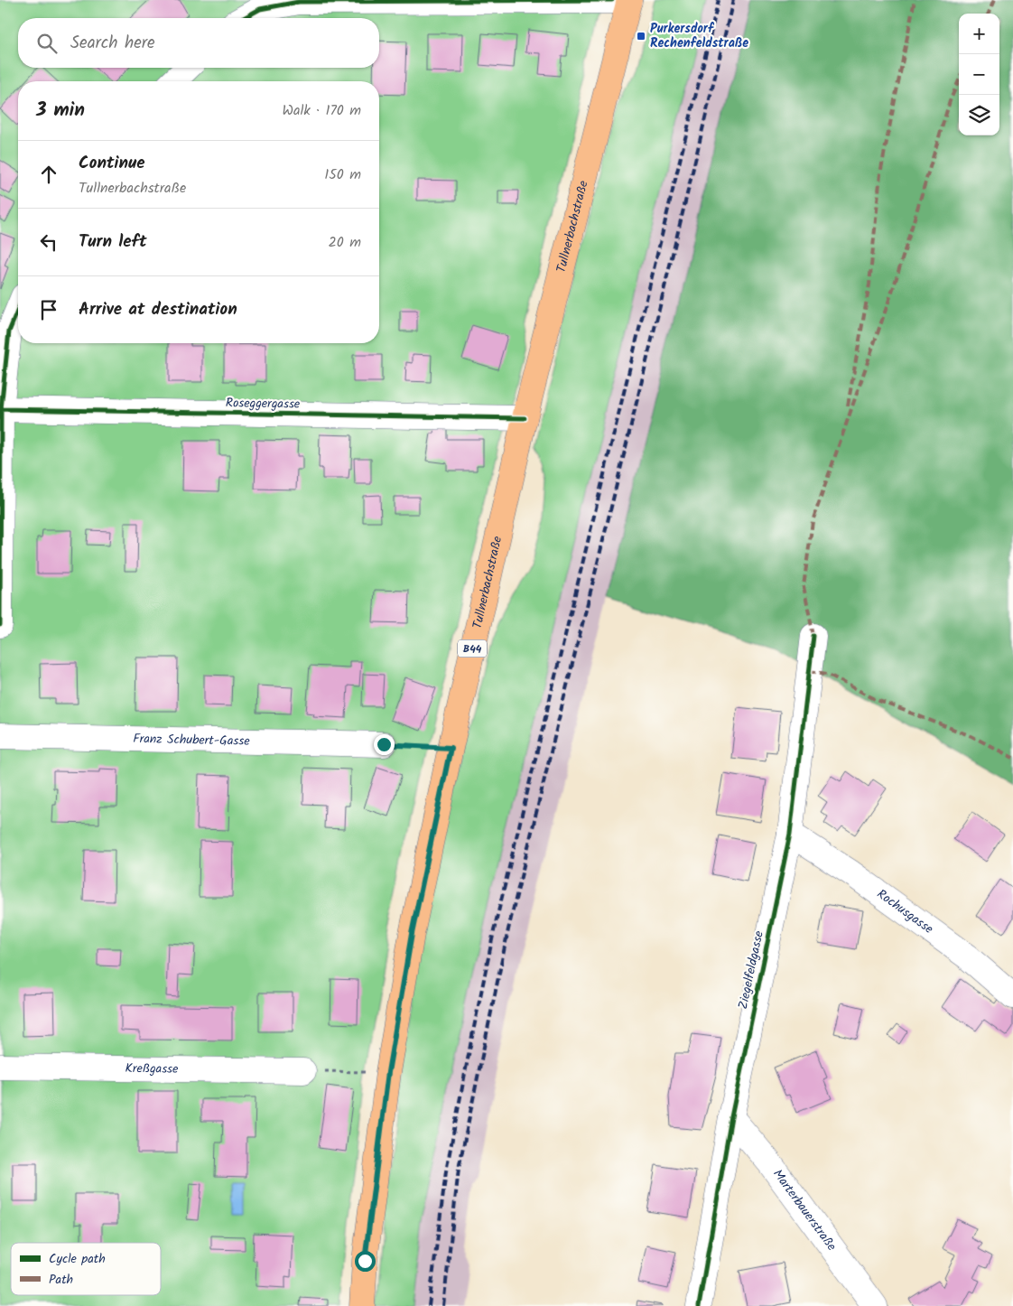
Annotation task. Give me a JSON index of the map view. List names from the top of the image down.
{
  "streets": {
    "main road": ["Tullnerbachstraße", "B44"],
    "street": [
      "Roseggergasse",
      "Franz Schubert-Gasse",
      "Rochusgasse",
      "Ziegelfeldgasse",
      "Kreßgasse",
      "Marterbauerstraße"
    ]
  },
  "crossings": [
    ["Tullnerbachstraße", "Roseggergasse"],
    ["Rochusgasse", "Ziegelfeldgasse"],
    ["Ziegelfeldgasse", "Marterbauerstraße"]
  ],
  "places": {
    "transit": ["Purkersdorf Rechenfeldstraße"]
  },
  "legend": ["Cycle path", "Path"],
  "page": {
    "map_buttons": ["+", "−"],
    "search": "Search here",
    "heading": ["3 min", "Walk · 170 m"],
    "list": [
      ["Continue", "Tullnerbachstraße", "150 m"],
      ["Turn left", "20 m"],
      "Arrive at destination"
    ]
  }
}
